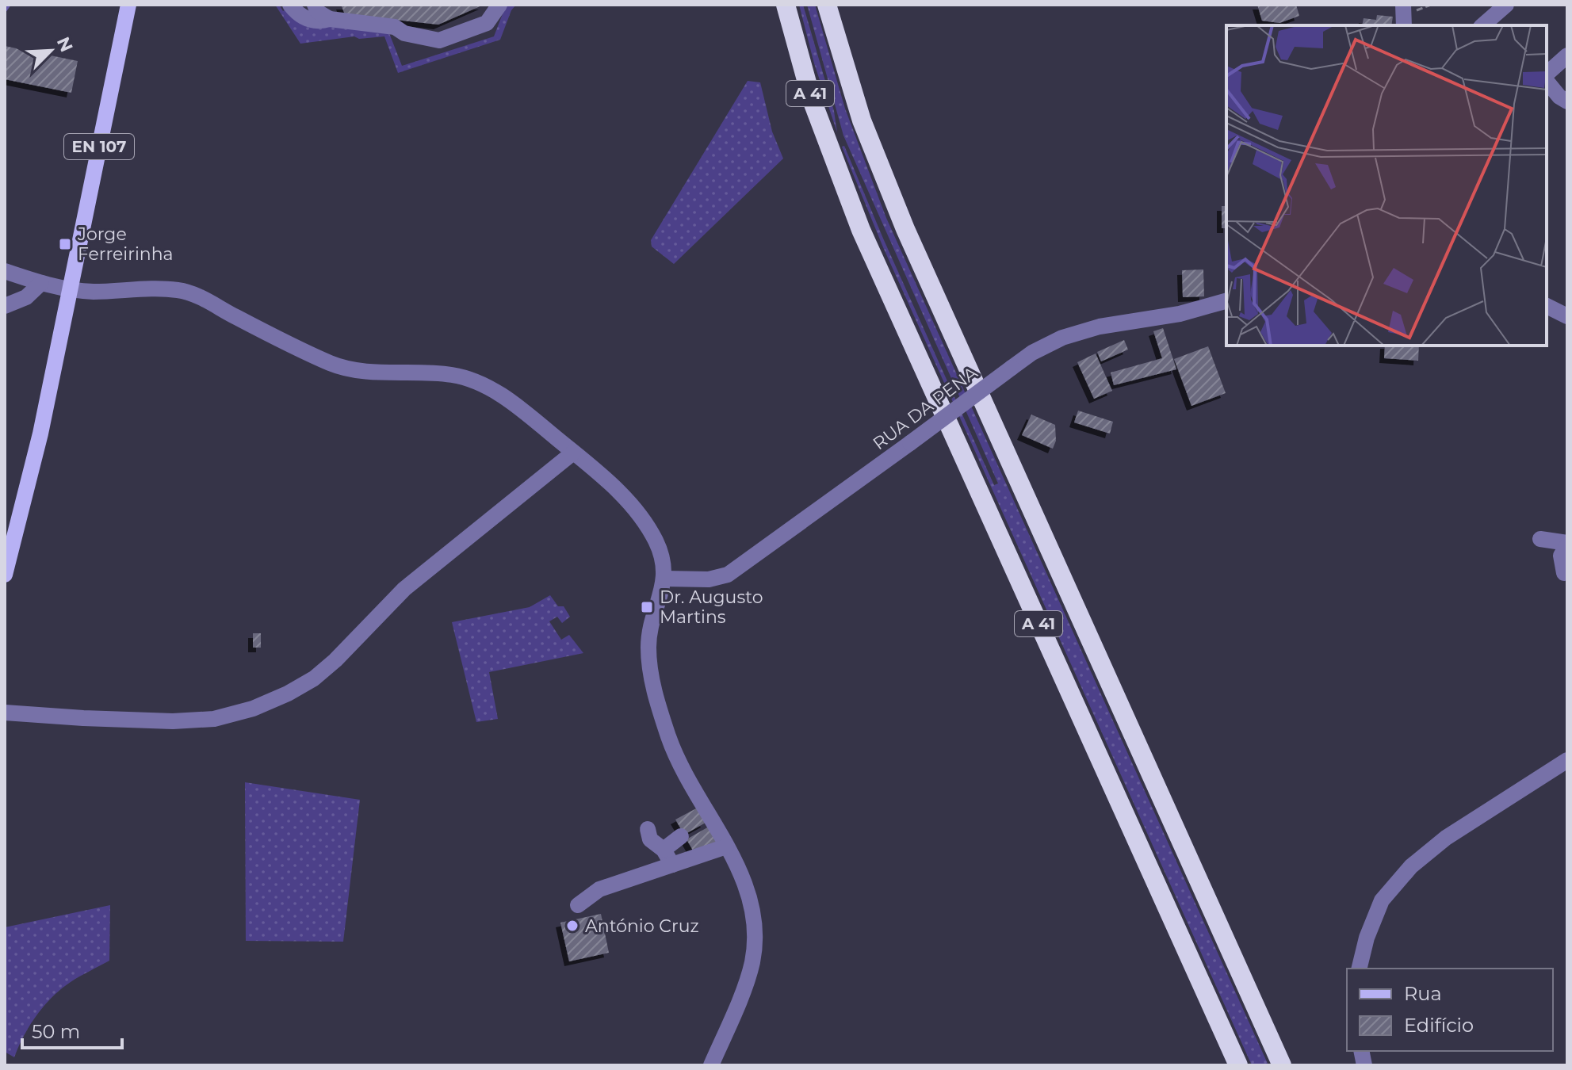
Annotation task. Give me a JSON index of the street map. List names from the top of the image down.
{
  "streets": {
    "highway": ["A 41"],
    "main road": ["EN 107"],
    "street": ["RUA DA PENA"]
  },
  "places": {
    "transit": ["Jorge Ferreirinha", "Dr. Augusto Martins"],
    "other": ["António Cruz"]
  },
  "legend": ["Rua", "Edifício"],
  "scale_bar": "50 m",
  "north": "top right"
}
